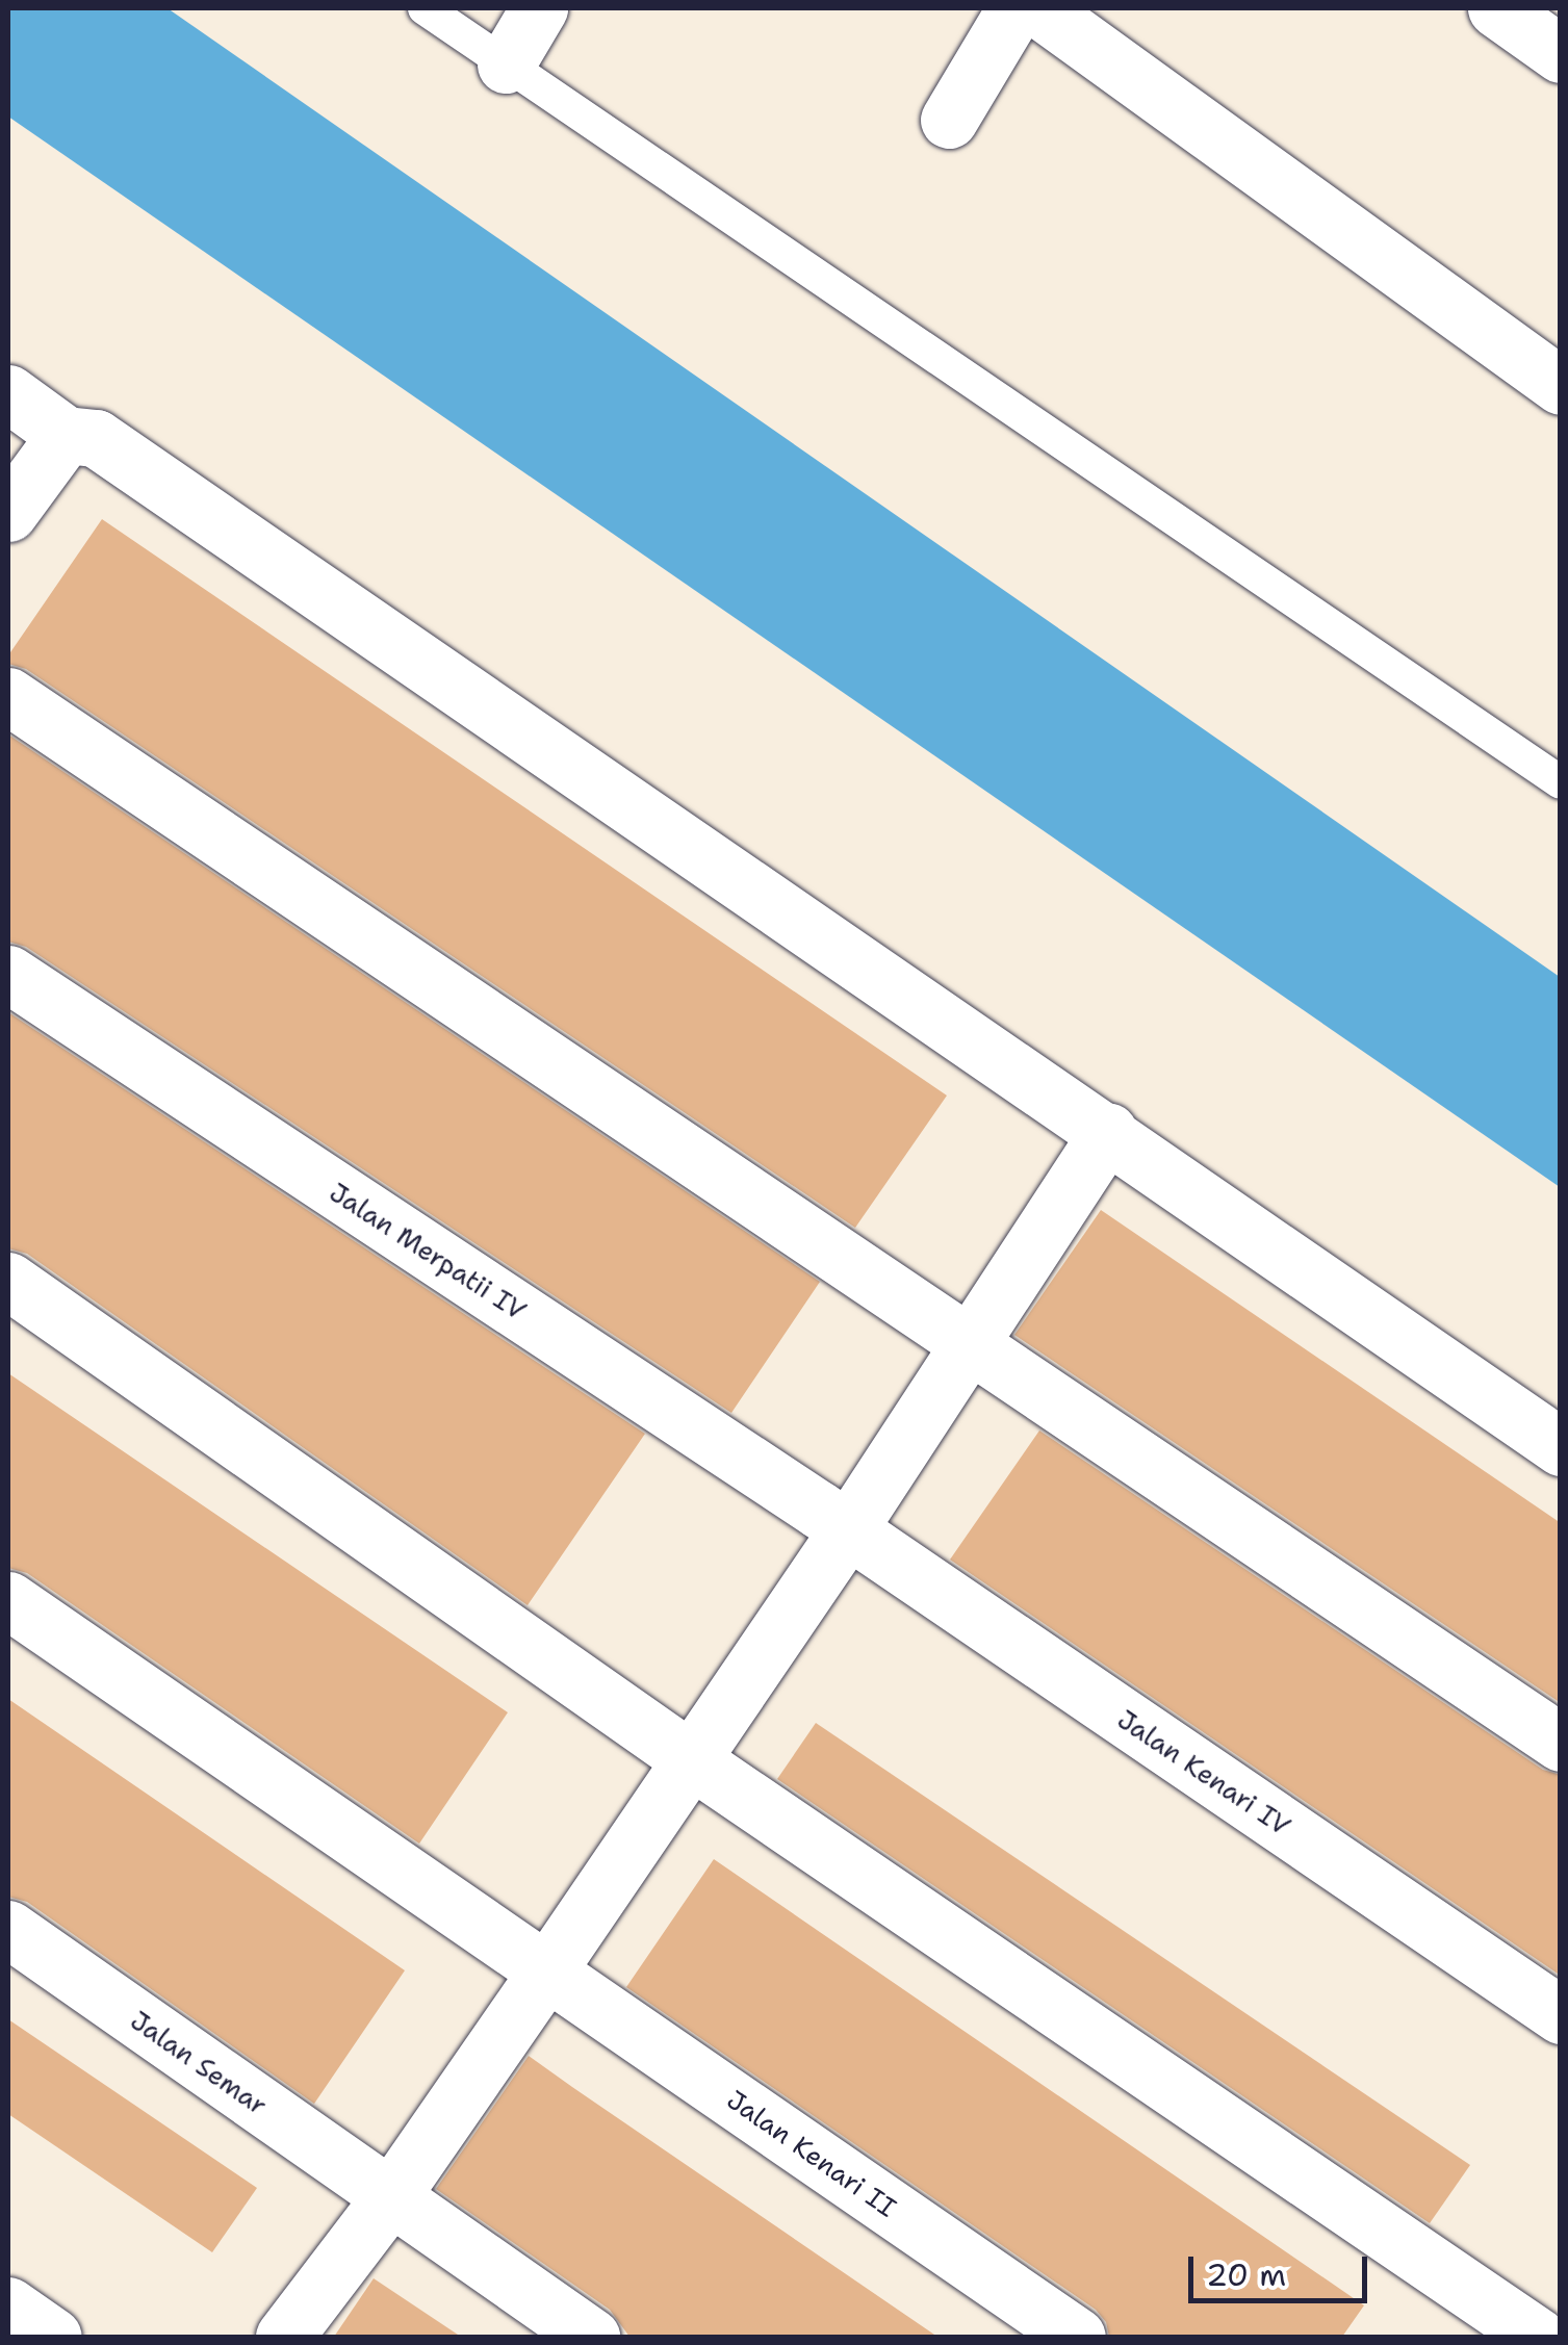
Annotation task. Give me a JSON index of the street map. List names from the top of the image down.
{
  "streets": {
    "street": [
      "Jalan Merpatii IV",
      "Jalan Kenari IV",
      "Jalan Semar",
      "Jalan Kenari II"
    ]
  },
  "crossings": [
    ["Jalan Merpatii IV", "Jalan Kenari IV"]
  ],
  "scale_bar": "20 m"
}
